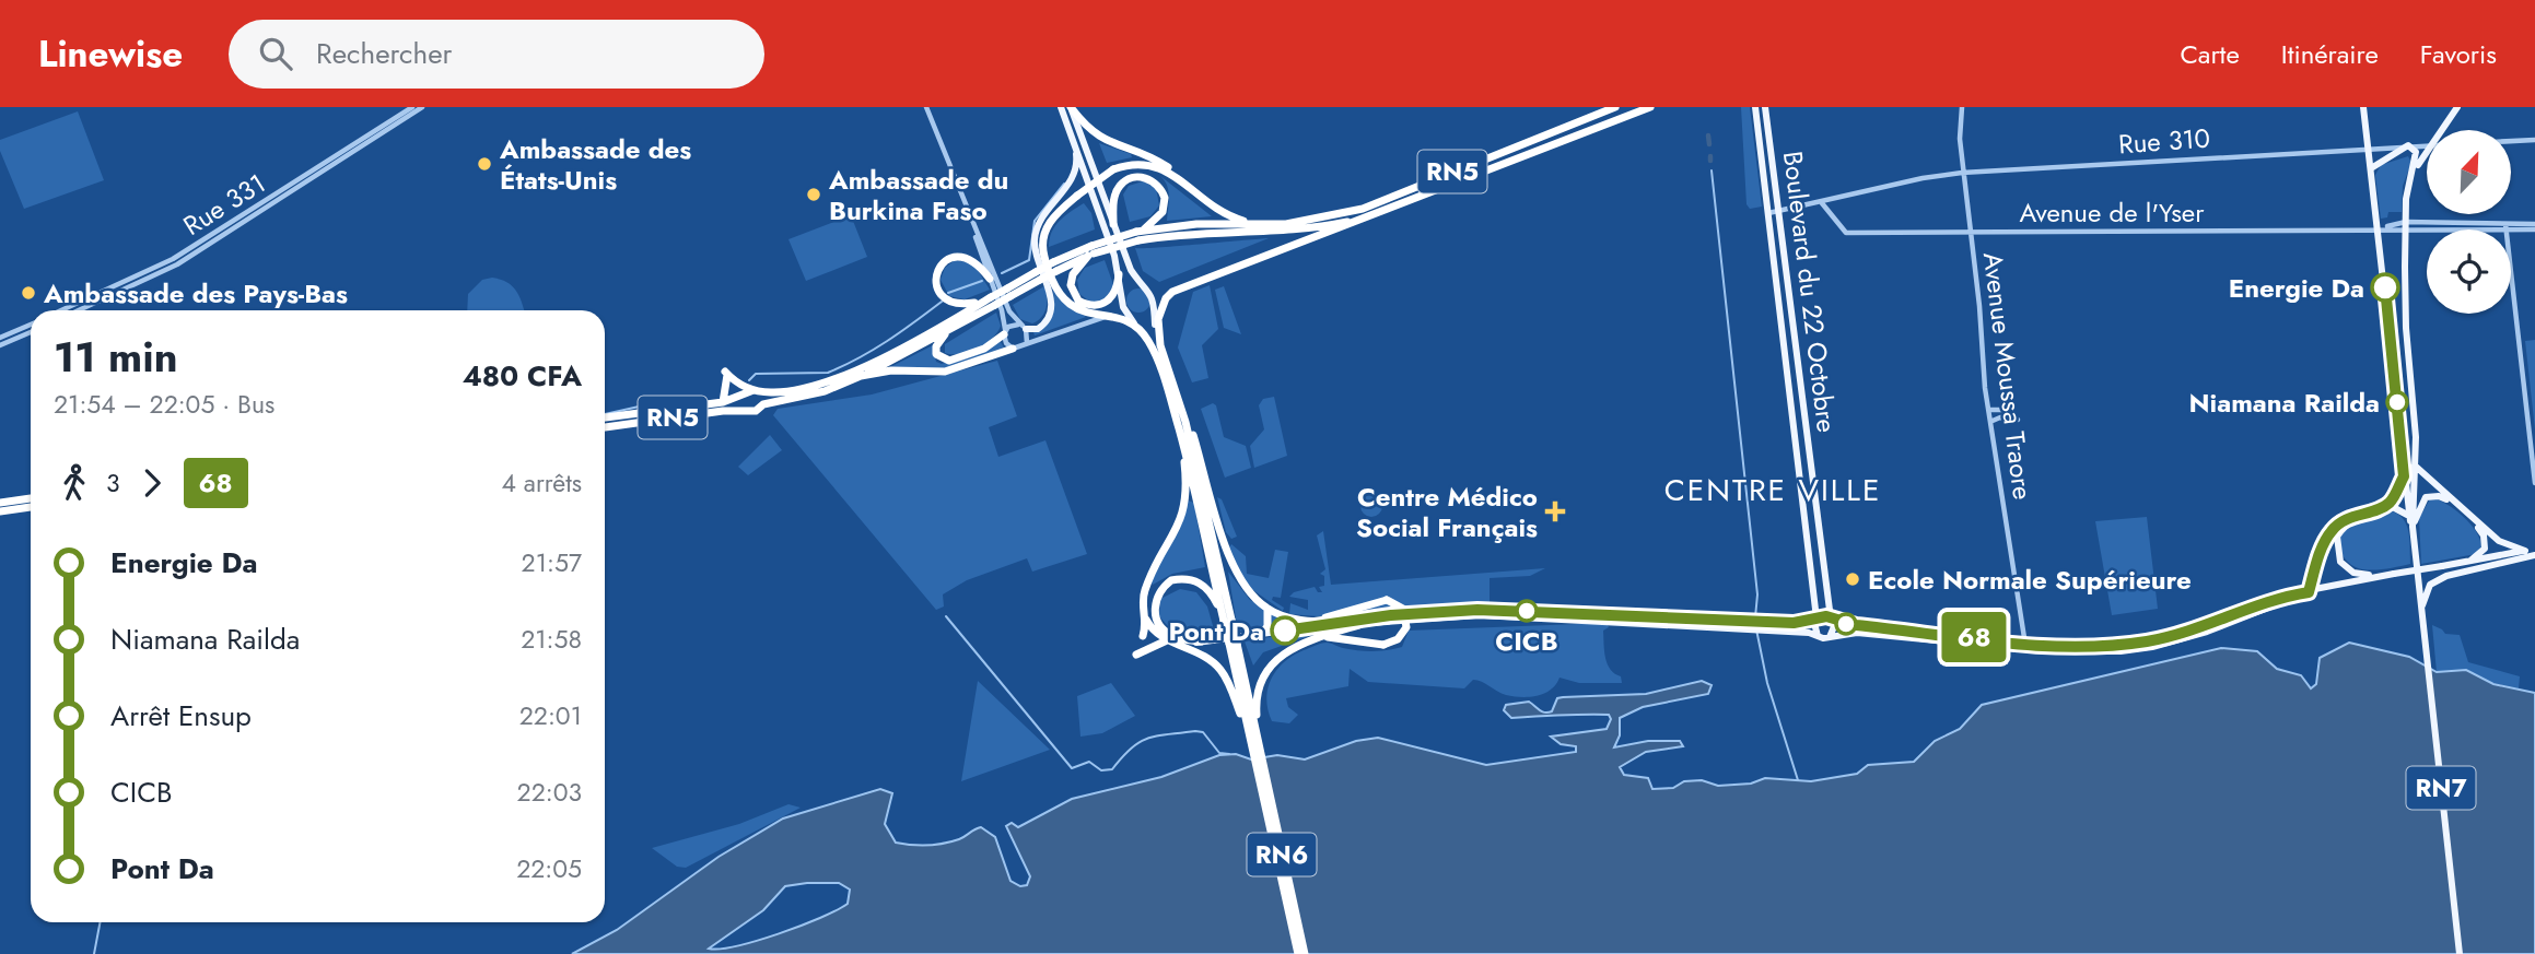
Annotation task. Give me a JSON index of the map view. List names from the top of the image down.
{
  "streets": {
    "highway": ["RN5", "RN6"],
    "main road": ["Boulevard du 22 Octobre", "RN7"],
    "street": [
      "Rue 310",
      "Rue 331",
      "Avenue de l'Yser",
      "Avenue Moussa Traore"
    ]
  },
  "crossings": [
    ["Rue 310", "Avenue de l'Yser"],
    ["Rue 310", "Boulevard du 22 Octobre"],
    ["Rue 310", "Avenue Moussa Traore"],
    ["Rue 310", "RN7"],
    ["Avenue de l'Yser", "Avenue Moussa Traore"],
    ["Avenue de l'Yser", "RN7"]
  ],
  "districts": ["CENTRE VILLE"],
  "places": {
    "other": [
      "Ambassade des États-Unis",
      "Ambassade du Burkina Faso",
      "Energie Da",
      "Ambassade des Pays-Bas",
      "Niamana Railda",
      "Ecole Normale Supérieure",
      "CICB",
      "Pont Da"
    ],
    "health": ["Centre Médico Social Français"]
  },
  "lines": ["bus line 68"],
  "north": "top right",
  "page": {
    "header": "Linewise",
    "search": "Rechercher",
    "nav": ["Carte", "Itinéraire", "Favoris"],
    "on_map": "68",
    "heading": ["11 min", "21:54 – 22:05 · Bus", "480 CFA"],
    "legs": ["3", "68", "4 arrêts"],
    "list": [
      {
        "name": "Energie Da",
        "value": "21:57"
      },
      {
        "name": "Niamana Railda",
        "value": "21:58"
      },
      {
        "name": "Arrêt Ensup",
        "value": "22:01"
      },
      {
        "name": "CICB",
        "value": "22:03"
      },
      {
        "name": "Pont Da",
        "value": "22:05"
      }
    ]
  }
}
